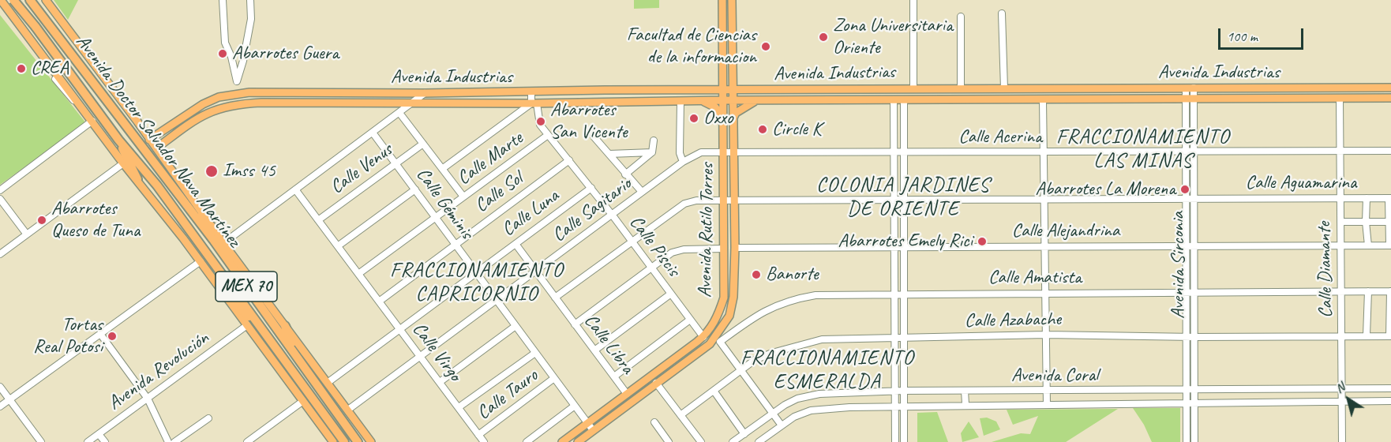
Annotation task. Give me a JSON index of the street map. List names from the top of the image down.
{
  "streets": {
    "highway": ["Avenida Doctor Salvador Nava Martínez", "MEX 70"],
    "main road": ["Avenida Industrias", "Avenida Rutilo Torres"],
    "street": [
      "Calle Acerina",
      "Calle Marte",
      "Calle Venus",
      "Calle Aguamarina",
      "Calle Sol",
      "Calle Géminis",
      "Calle Sagitario",
      "Calle Luna",
      "Calle Alejandrina",
      "Calle Piscis",
      "Avenida Sirconia",
      "Calle Diamante",
      "Calle Amatista",
      "Calle Azabache",
      "Calle Libra",
      "Calle Virgo",
      "Avenida Revolución",
      "Avenida Coral",
      "Calle Tauro"
    ]
  },
  "crossings": [
    ["Avenida Industrias", "Avenida Doctor Salvador Nava Martínez"],
    ["Avenida Industrias", "Avenida Rutilo Torres"],
    ["Avenida Industrias", "Calle Piscis"],
    ["Avenida Industrias", "Avenida Sirconia"],
    ["Avenida Industrias", "Calle Diamante"],
    ["Calle Acerina", "Calle Sagitario"],
    ["Calle Acerina", "Avenida Rutilo Torres"],
    ["Calle Acerina", "Avenida Sirconia"],
    ["Calle Acerina", "Calle Diamante"],
    ["Avenida Doctor Salvador Nava Martínez", "Calle Sagitario"],
    ["Avenida Doctor Salvador Nava Martínez", "Calle Luna"],
    ["Avenida Doctor Salvador Nava Martínez", "Avenida Revolución"],
    ["Calle Marte", "Calle Géminis"],
    ["Calle Marte", "Calle Piscis"],
    ["Calle Marte", "Calle Virgo"],
    ["Calle Venus", "Calle Géminis"],
    ["Calle Venus", "Calle Virgo"],
    ["Calle Aguamarina", "Avenida Rutilo Torres"],
    ["Calle Aguamarina", "Calle Alejandrina"],
    ["Calle Aguamarina", "Calle Piscis"],
    ["Calle Aguamarina", "Avenida Sirconia"],
    ["Calle Aguamarina", "Calle Diamante"],
    ["Calle Aguamarina", "Calle Libra"],
    ["Calle Sol", "Calle Géminis"],
    ["Calle Sol", "Calle Piscis"],
    ["Calle Sol", "Calle Virgo"],
    ["Calle Géminis", "Calle Sagitario"],
    ["Calle Géminis", "Calle Luna"],
    ["Calle Géminis", "Avenida Rutilo Torres"],
    ["Calle Géminis", "Calle Tauro"],
    ["Calle Sagitario", "Avenida Rutilo Torres"],
    ["Calle Sagitario", "Calle Piscis"],
    ["Calle Sagitario", "Calle Libra"],
    ["Calle Sagitario", "Calle Virgo"],
    ["Calle Luna", "Calle Piscis"],
    ["Calle Luna", "Calle Libra"],
    ["Calle Luna", "Calle Virgo"],
    ["Avenida Rutilo Torres", "Calle Alejandrina"],
    ["Avenida Rutilo Torres", "Calle Piscis"],
    ["Avenida Rutilo Torres", "Calle Amatista"],
    ["Avenida Rutilo Torres", "Calle Libra"],
    ["Calle Alejandrina", "Avenida Sirconia"],
    ["Calle Alejandrina", "Calle Diamante"],
    ["Avenida Sirconia", "Calle Amatista"],
    ["Avenida Sirconia", "Calle Azabache"],
    ["Avenida Sirconia", "Avenida Coral"],
    ["Calle Diamante", "Calle Amatista"],
    ["Calle Diamante", "Calle Azabache"],
    ["Calle Diamante", "Avenida Coral"],
    ["Calle Amatista", "Calle Azabache"],
    ["Calle Virgo", "Calle Tauro"]
  ],
  "districts": [
    "FRACCIONAMIENTO LAS MINAS",
    "COLONIA JARDINES DE ORIENTE",
    "FRACCIONAMIENTO CAPRICORNIO",
    "FRACCIONAMIENTO ESMERALDA"
  ],
  "places": [
    "Zona Universitaria Oriente",
    "Facultad de Ciencias de la informacion",
    "Abarrotes Guera",
    "CREA",
    "Oxxo",
    "Abarrotes San Vicente",
    "Circle K",
    "Imss 45",
    "Abarrotes La Morena",
    "Abarrotes Queso de Tuna",
    "Abarrotes Emely Rici",
    "Banorte",
    "Tortas Real Potosi"
  ],
  "scale_bar": "100 m",
  "north": "top left"
}
